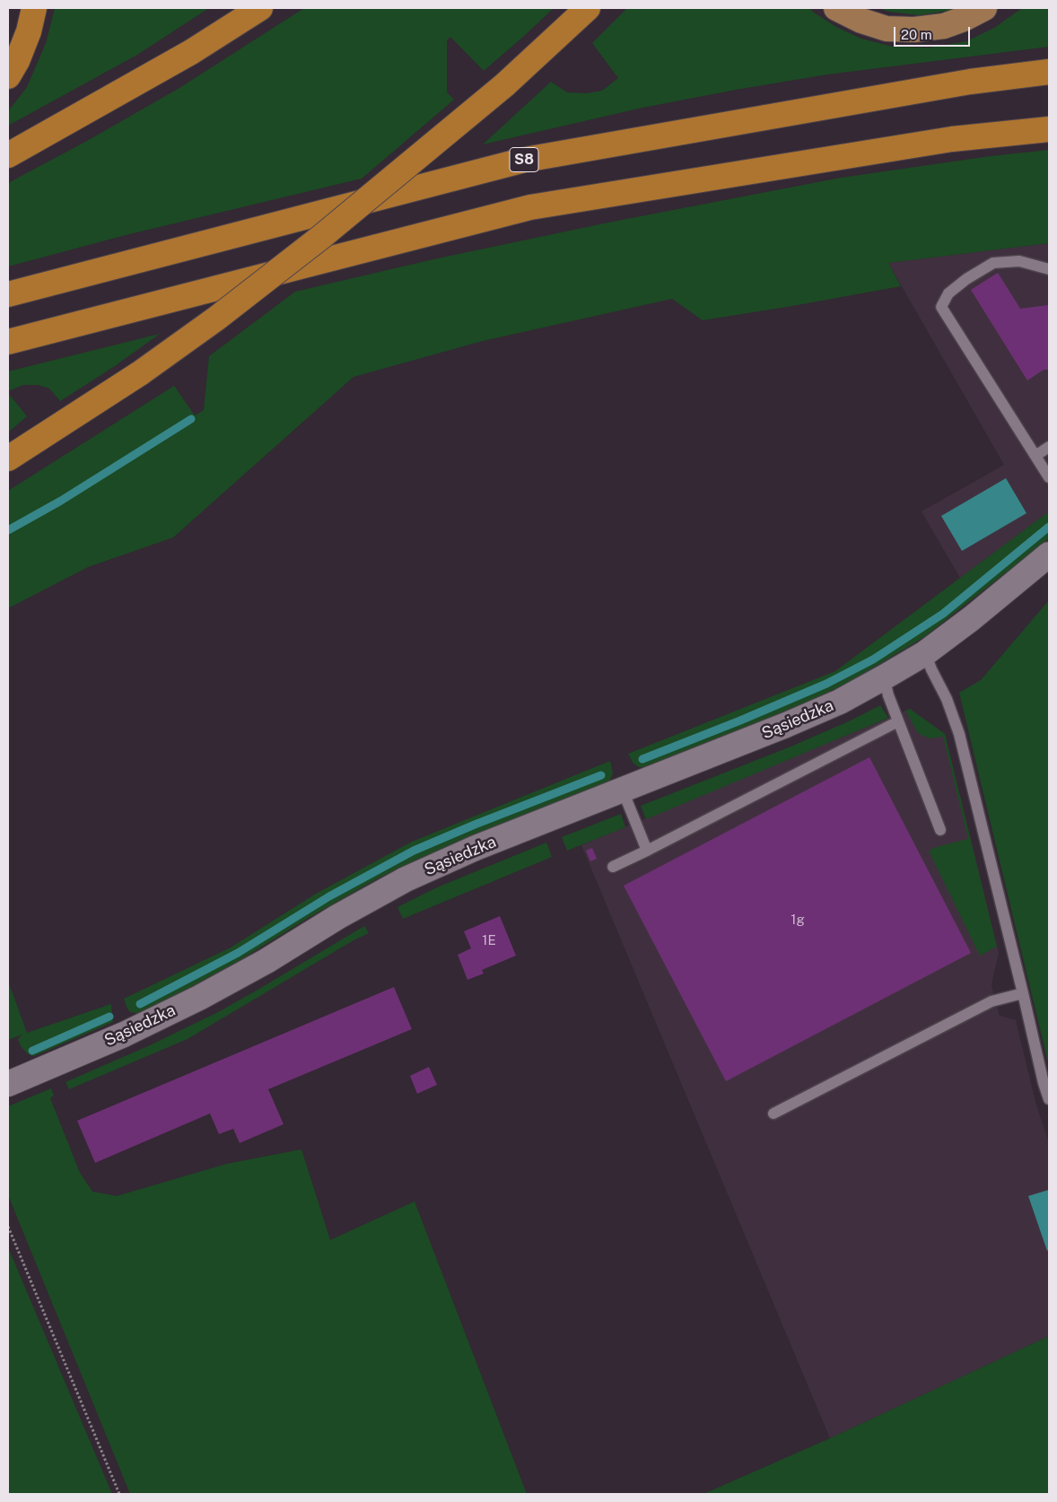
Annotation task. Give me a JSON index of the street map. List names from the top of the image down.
{
  "streets": {
    "highway": ["S8"],
    "street": ["Sąsiedzka"]
  },
  "house_numbers": ["1g", "1E"],
  "scale_bar": "20 m"
}
